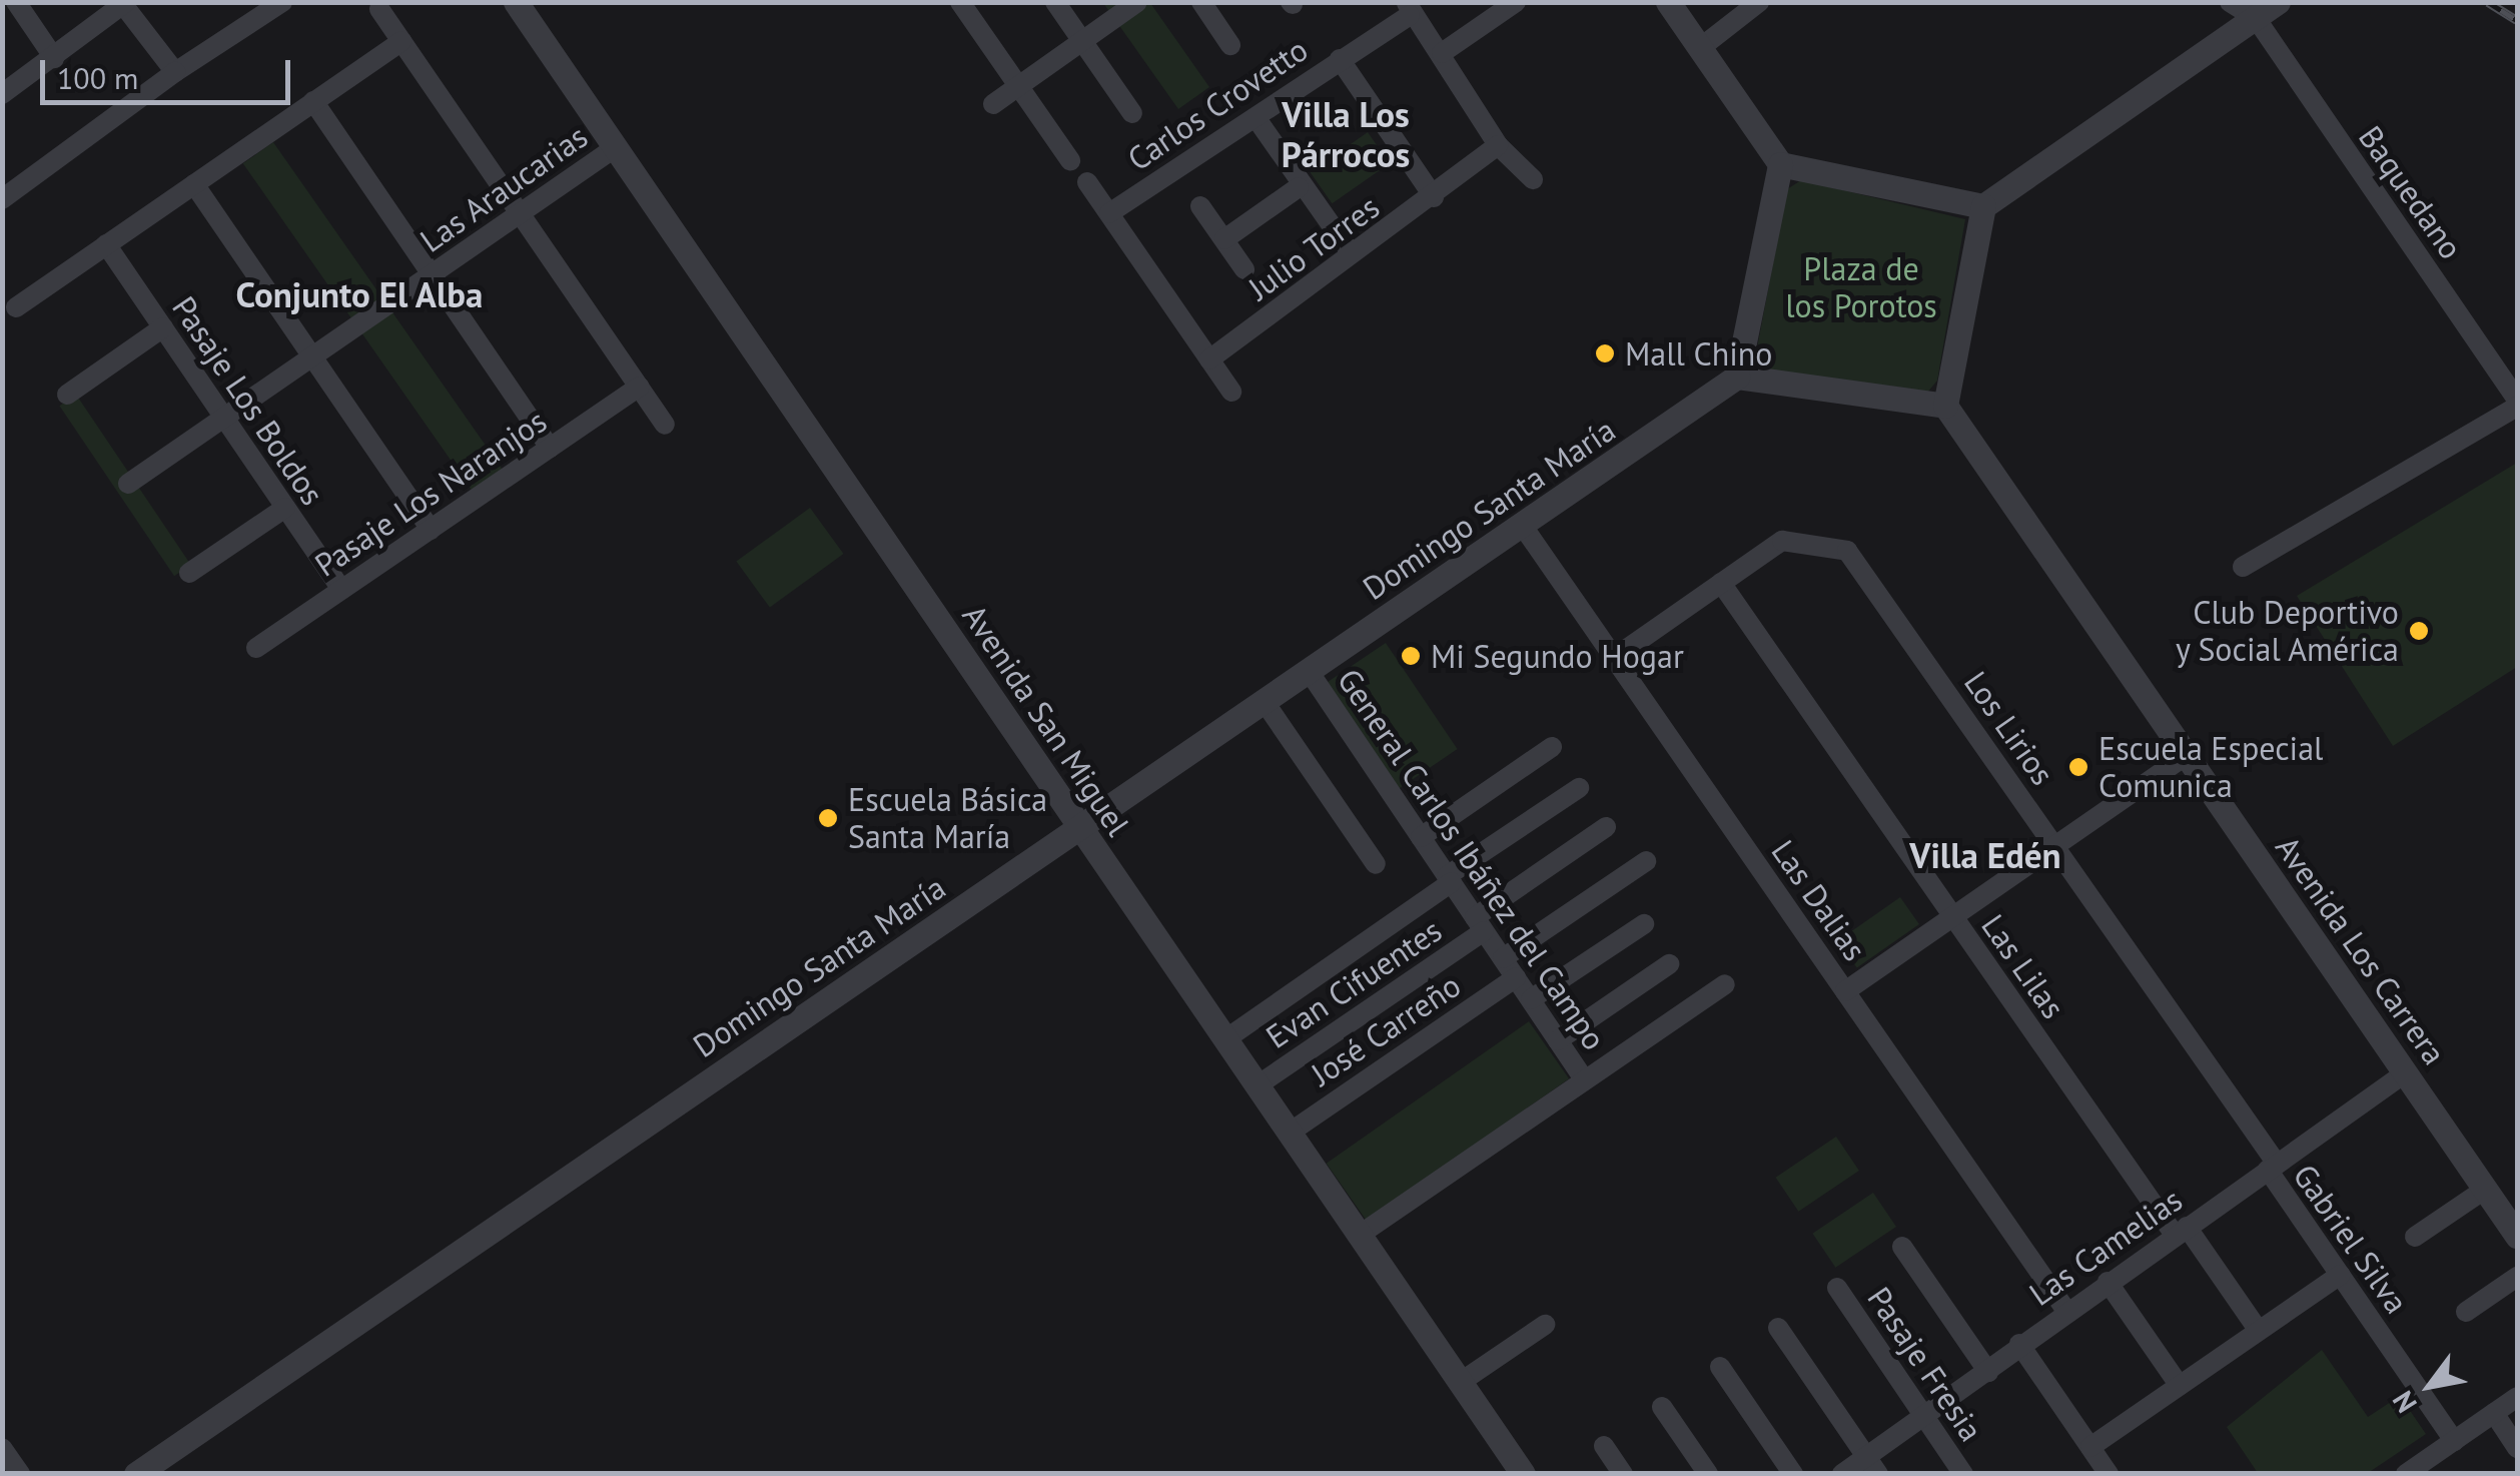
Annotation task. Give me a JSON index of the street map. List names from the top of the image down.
{
  "streets": {
    "street": [
      "Carlos Crovetto",
      "Las Araucarias",
      "Baquedano",
      "Julio Torres",
      "Pasaje Los Boldos",
      "Pasaje Los Naranjos",
      "Domingo Santa María",
      "Avenida San Miguel",
      "Los Lirios",
      "General Carlos Ibáñez del Campo",
      "Las Dalias",
      "Avenida Los Carrera",
      "Las Lilas",
      "Evan Cifuentes",
      "José Carreño",
      "Gabriel Silva",
      "Las Camelias",
      "Pasaje Fresia"
    ]
  },
  "crossings": [
    ["Las Araucarias", "Pasaje Los Boldos"],
    ["Las Araucarias", "Avenida San Miguel"],
    ["Pasaje Los Boldos", "Pasaje Los Naranjos"],
    ["Domingo Santa María", "Avenida San Miguel"],
    ["Domingo Santa María", "General Carlos Ibáñez del Campo"],
    ["Domingo Santa María", "Las Dalias"],
    ["Avenida San Miguel", "Evan Cifuentes"],
    ["Avenida San Miguel", "José Carreño"],
    ["Los Lirios", "Las Dalias"],
    ["Los Lirios", "Las Lilas"],
    ["Los Lirios", "Gabriel Silva"],
    ["Los Lirios", "Las Camelias"],
    ["General Carlos Ibáñez del Campo", "Evan Cifuentes"],
    ["General Carlos Ibáñez del Campo", "José Carreño"],
    ["Las Dalias", "Las Camelias"],
    ["Avenida Los Carrera", "Las Camelias"],
    ["Las Lilas", "Las Camelias"],
    ["Gabriel Silva", "Las Camelias"],
    ["Las Camelias", "Pasaje Fresia"]
  ],
  "districts": ["Villa Los Párrocos", "Conjunto El Alba", "Villa Edén"],
  "parks": ["Plaza de los Porotos"],
  "places": [
    "Mall Chino",
    "Club Deportivo y Social América",
    "Mi Segundo Hogar",
    "Escuela Especial Comunica",
    "Escuela Básica Santa María"
  ],
  "scale_bar": "100 m",
  "north": "bottom left"
}
